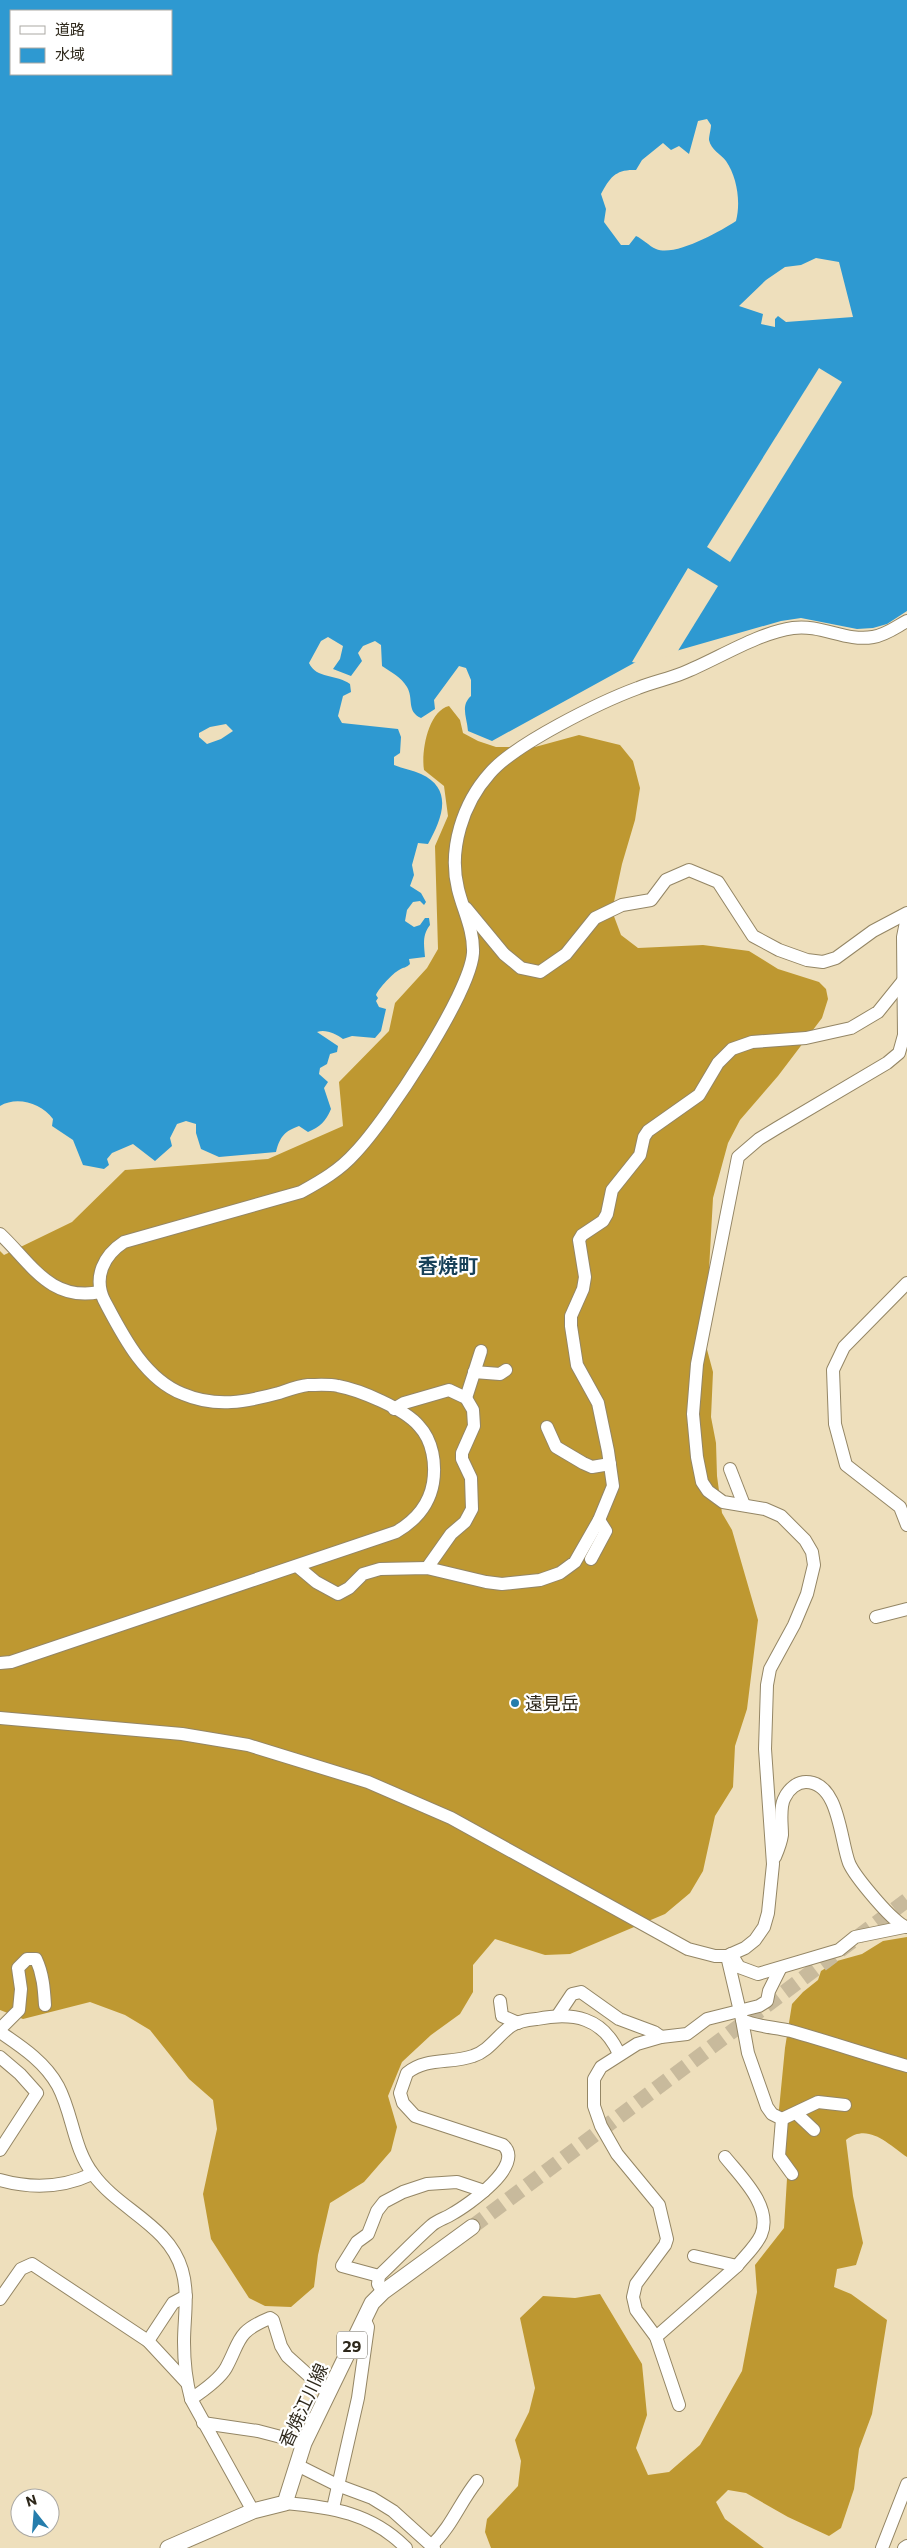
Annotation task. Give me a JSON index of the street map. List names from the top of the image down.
{
  "streets": {
    "main road": ["29", "香焼江川線"]
  },
  "districts": ["香焼町"],
  "places": ["遠見岳"],
  "legend": ["道路", "水域"],
  "north": "top"
}
